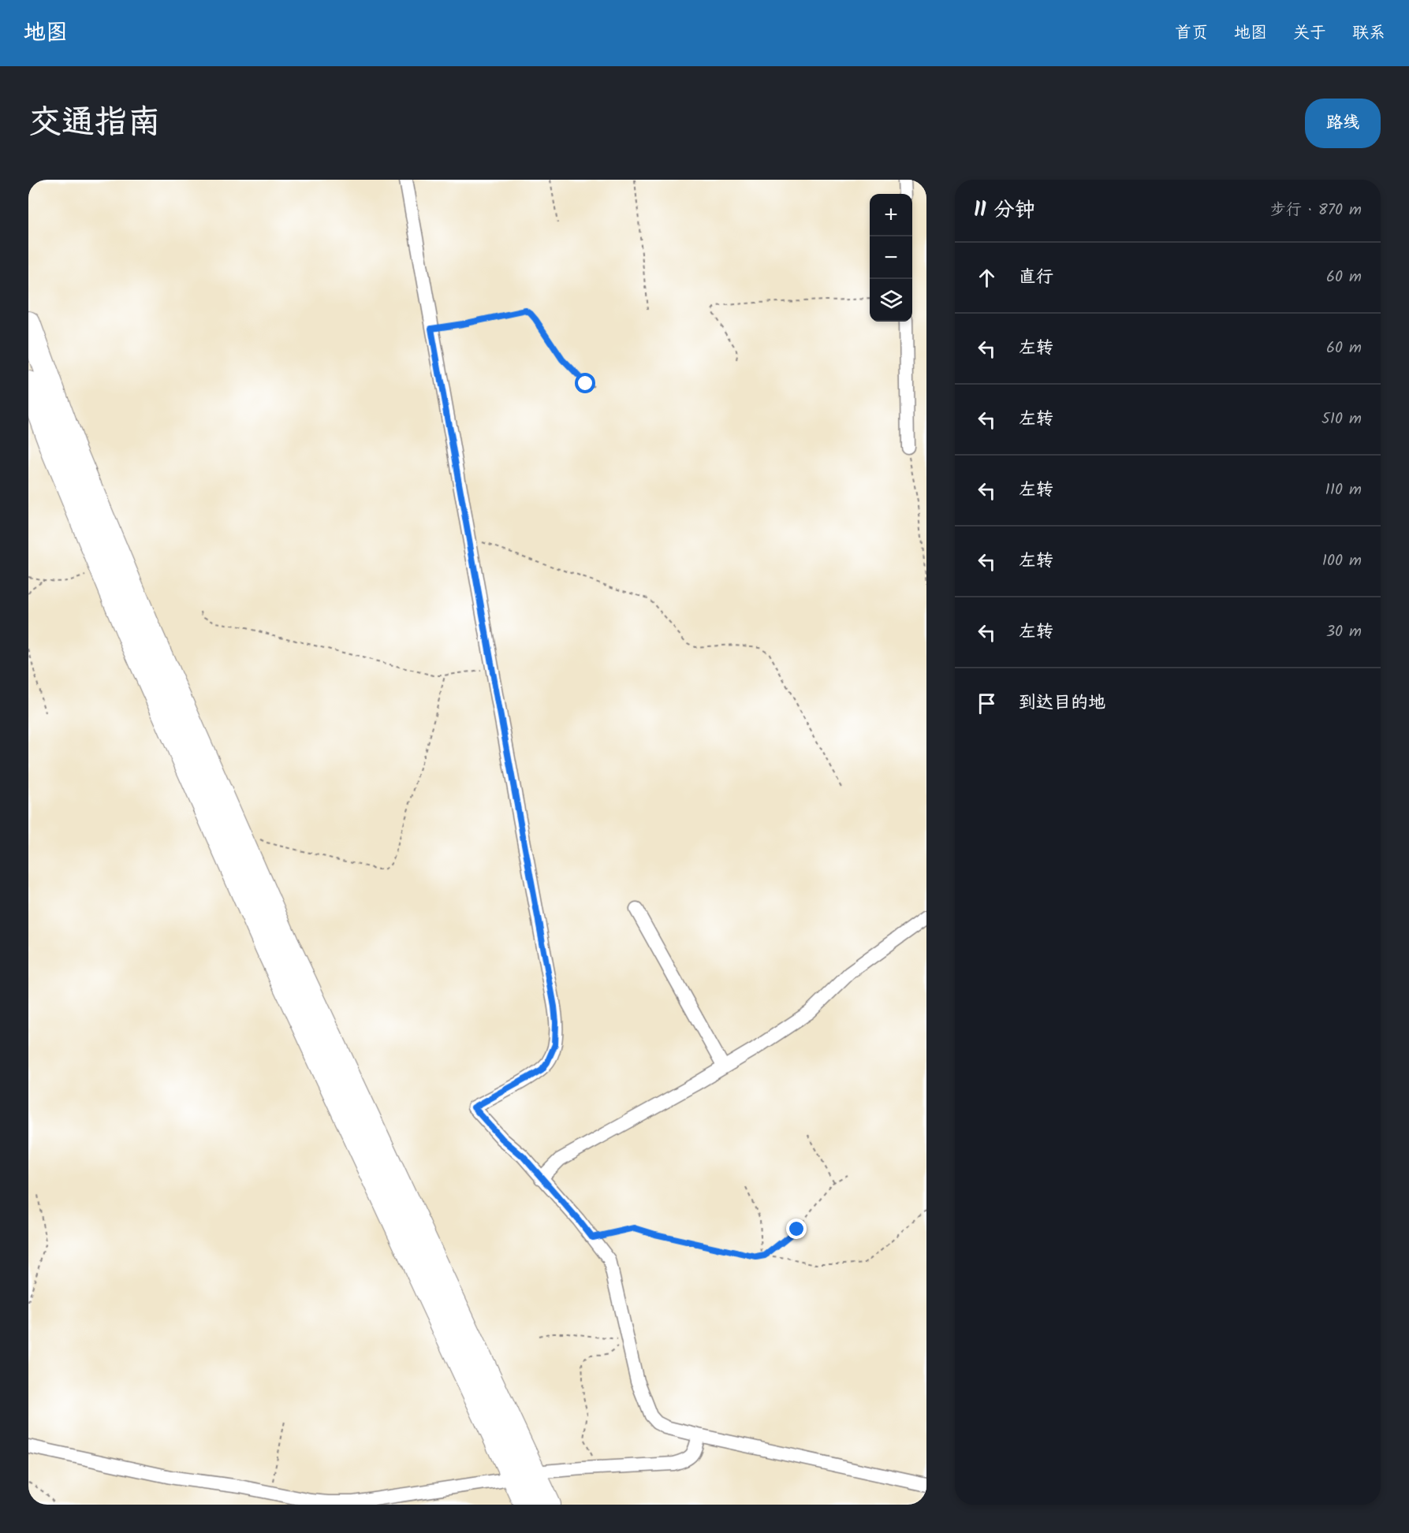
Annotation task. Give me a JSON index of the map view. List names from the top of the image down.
{
  "page": {
    "header": "地图",
    "nav": [
      "首页",
      "地图",
      "关于",
      "联系"
    ],
    "title": "交通指南",
    "buttons": "路线",
    "heading": ["11 分钟", "步行 · 870 m"],
    "map_buttons": ["+", "−"],
    "list": [
      ["直行", "60 m"],
      ["左转", "60 m"],
      ["左转", "510 m"],
      ["左转", "110 m"],
      ["左转", "100 m"],
      ["左转", "30 m"],
      "到达目的地"
    ]
  }
}
